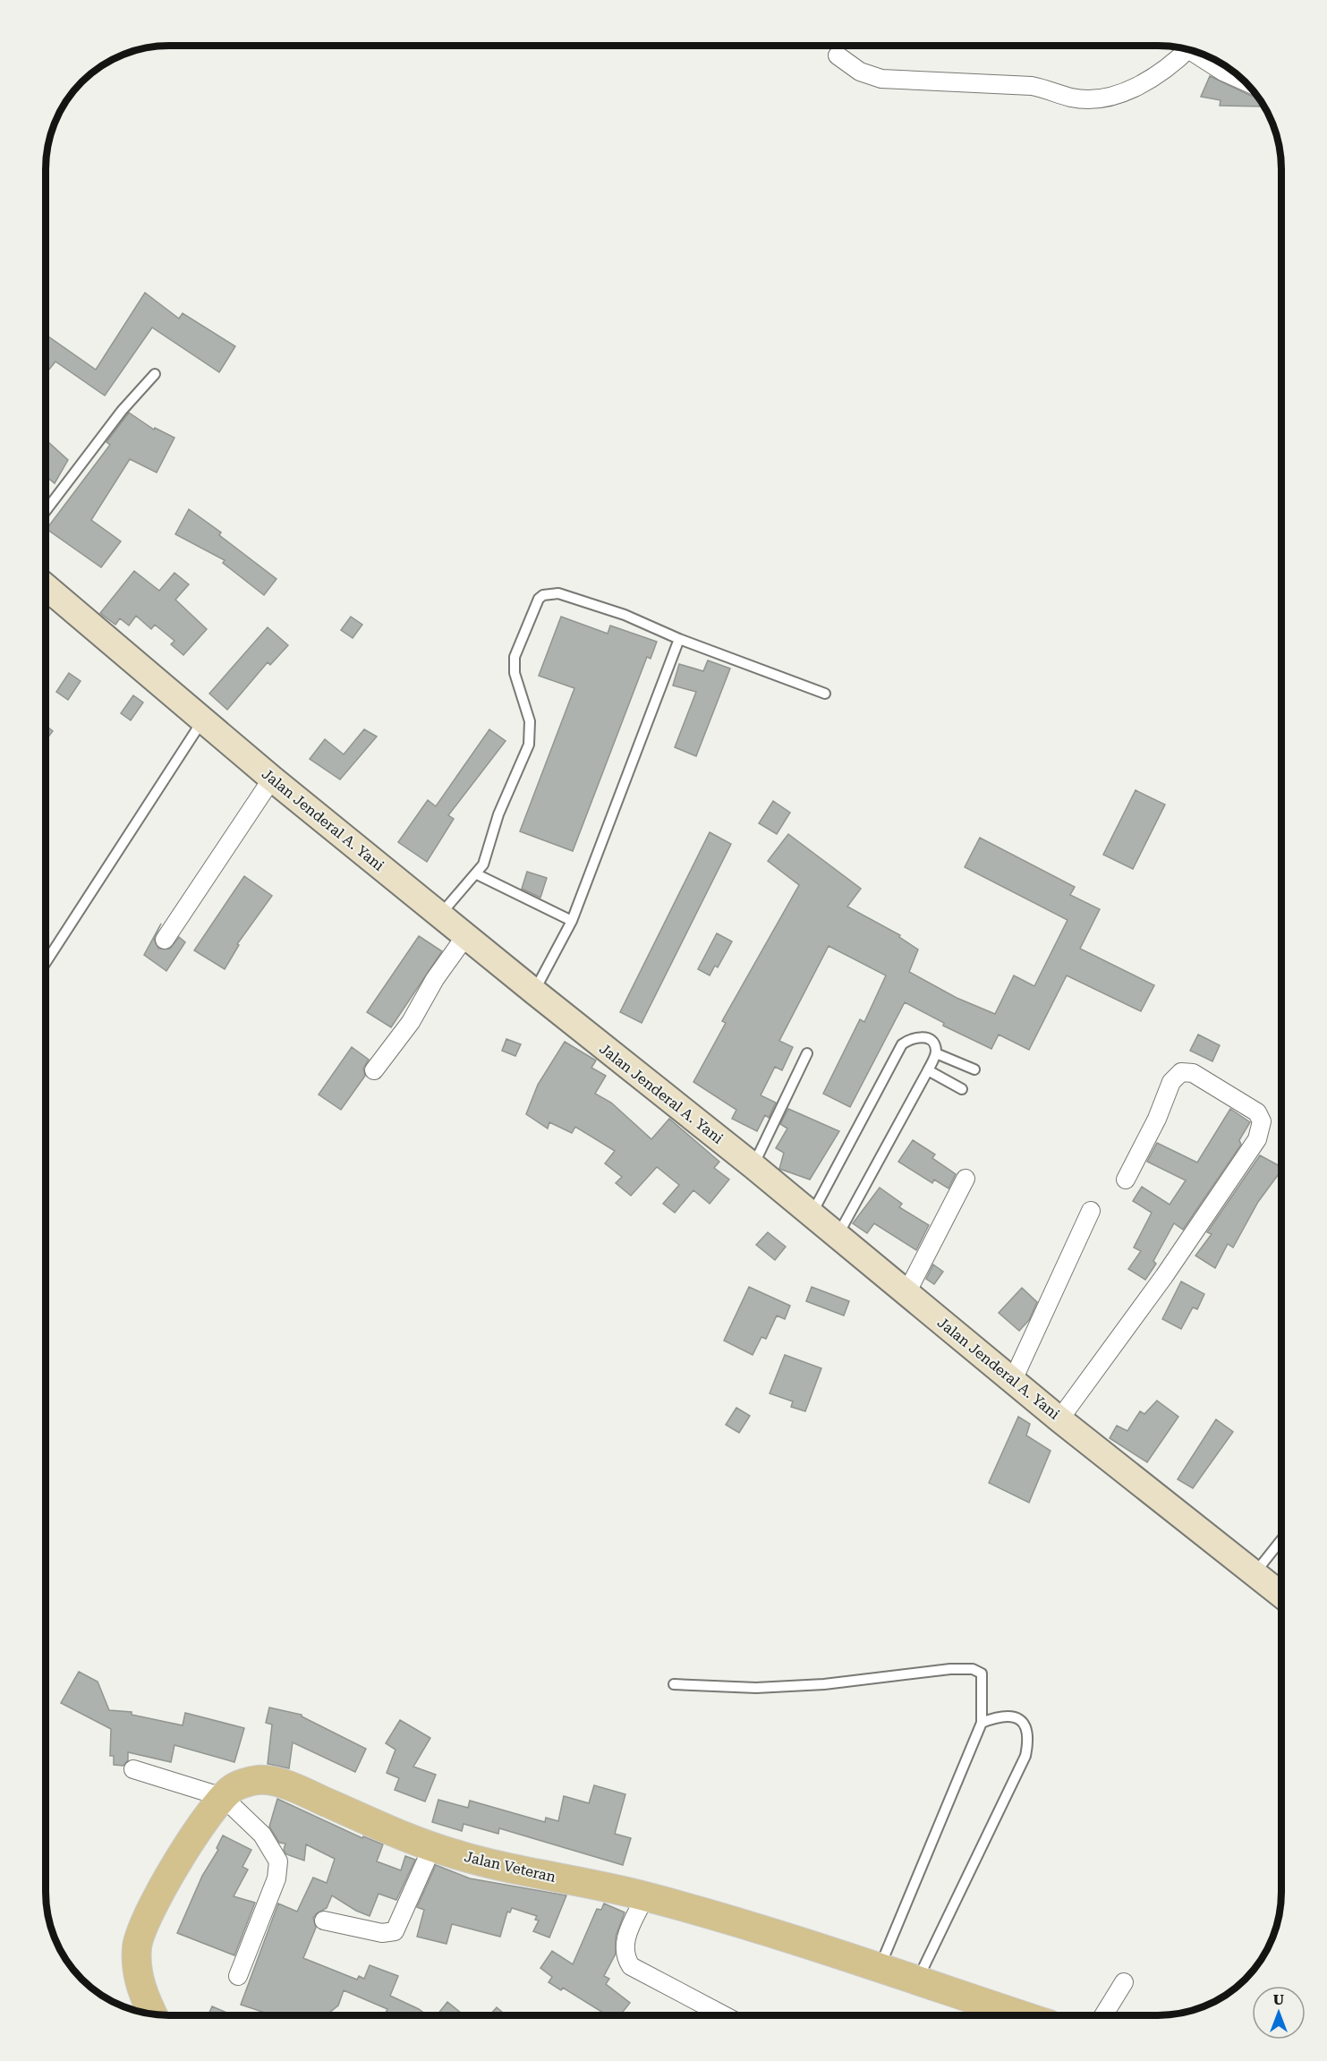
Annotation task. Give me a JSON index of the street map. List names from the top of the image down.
{
  "streets": {
    "main road": ["Jalan Jenderal A. Yani", "Jalan Veteran"]
  },
  "north": "top"
}
